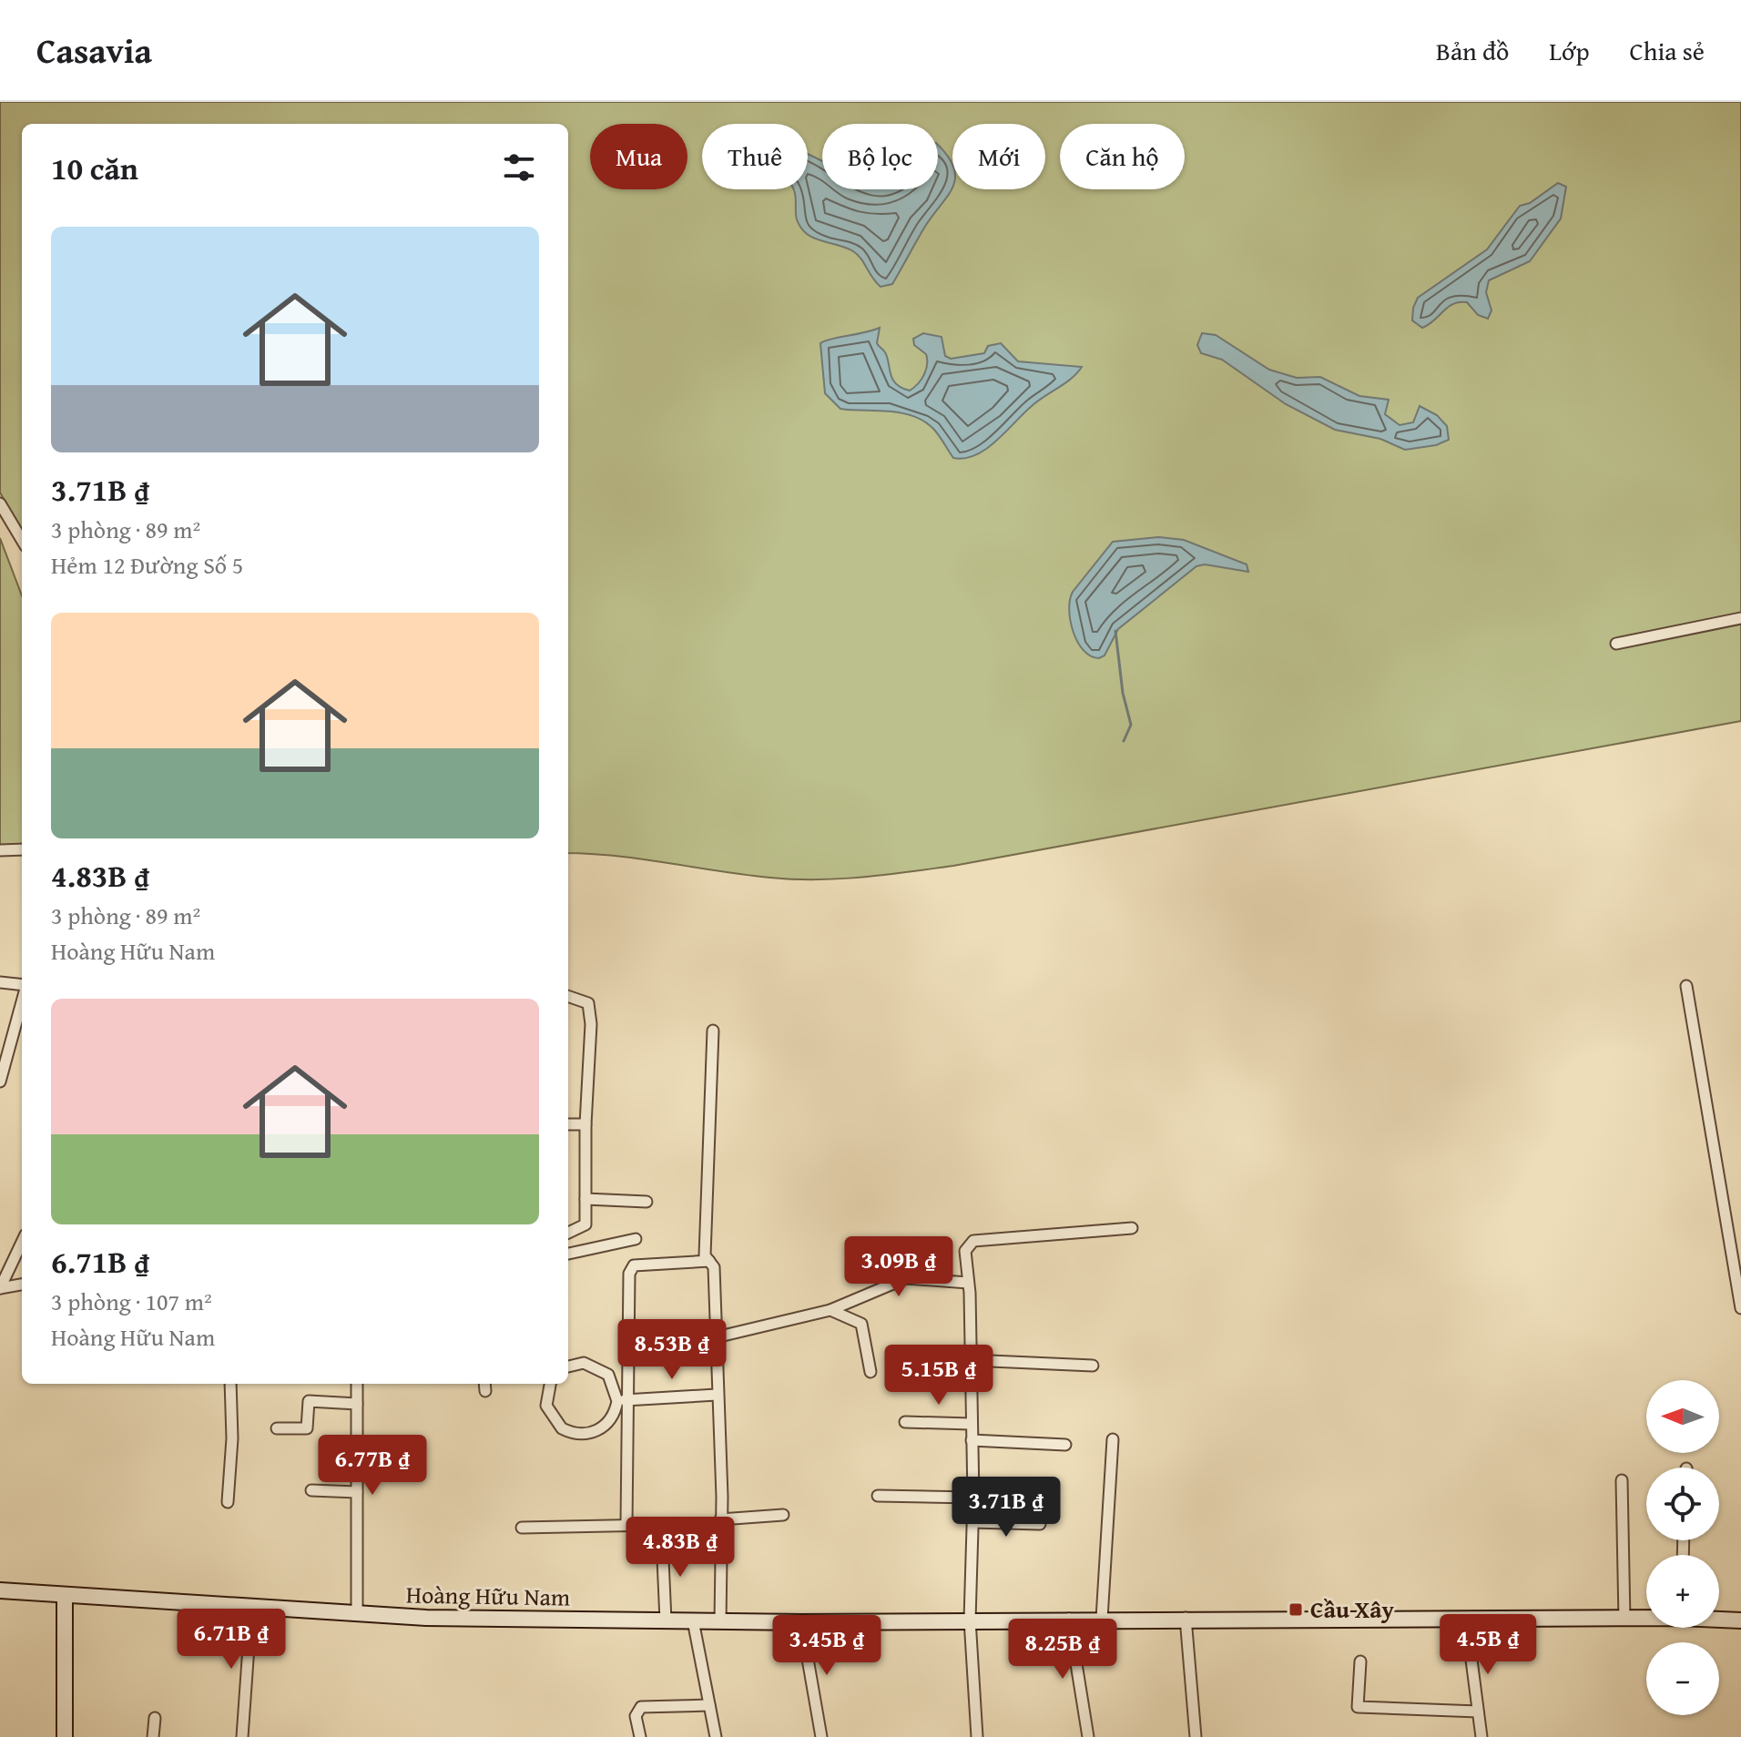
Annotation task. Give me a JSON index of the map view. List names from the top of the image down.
{
  "streets": {
    "main road": ["Hoàng Hữu Nam"]
  },
  "places": {
    "transit": ["Cầu Xây"]
  },
  "north": "left",
  "page": {
    "header": "Casavia",
    "nav": ["Bản đồ", "Lớp", "Chia sẻ"],
    "chip": [
      "Mua",
      "Thuê",
      "Bộ lọc",
      "Mới",
      "Căn hộ"
    ],
    "heading": "10 căn",
    "list": [
      {
        "name": "3.71B ₫",
        "note": "3 phòng · 89 m² · Hẻm 12 Đường Số 5"
      },
      {
        "name": "4.83B ₫",
        "note": "3 phòng · 89 m² · Hoàng Hữu Nam"
      },
      {
        "name": "6.71B ₫",
        "note": "3 phòng · 107 m² · Hoàng Hữu Nam"
      }
    ],
    "price": [
      "3.09B ₫",
      "8.53B ₫",
      "5.15B ₫",
      "6.77B ₫",
      "3.71B ₫",
      "4.83B ₫",
      "6.71B ₫",
      "4.5B ₫",
      "3.45B ₫",
      "8.25B ₫"
    ],
    "map_buttons": ["+", "−"]
  }
}
